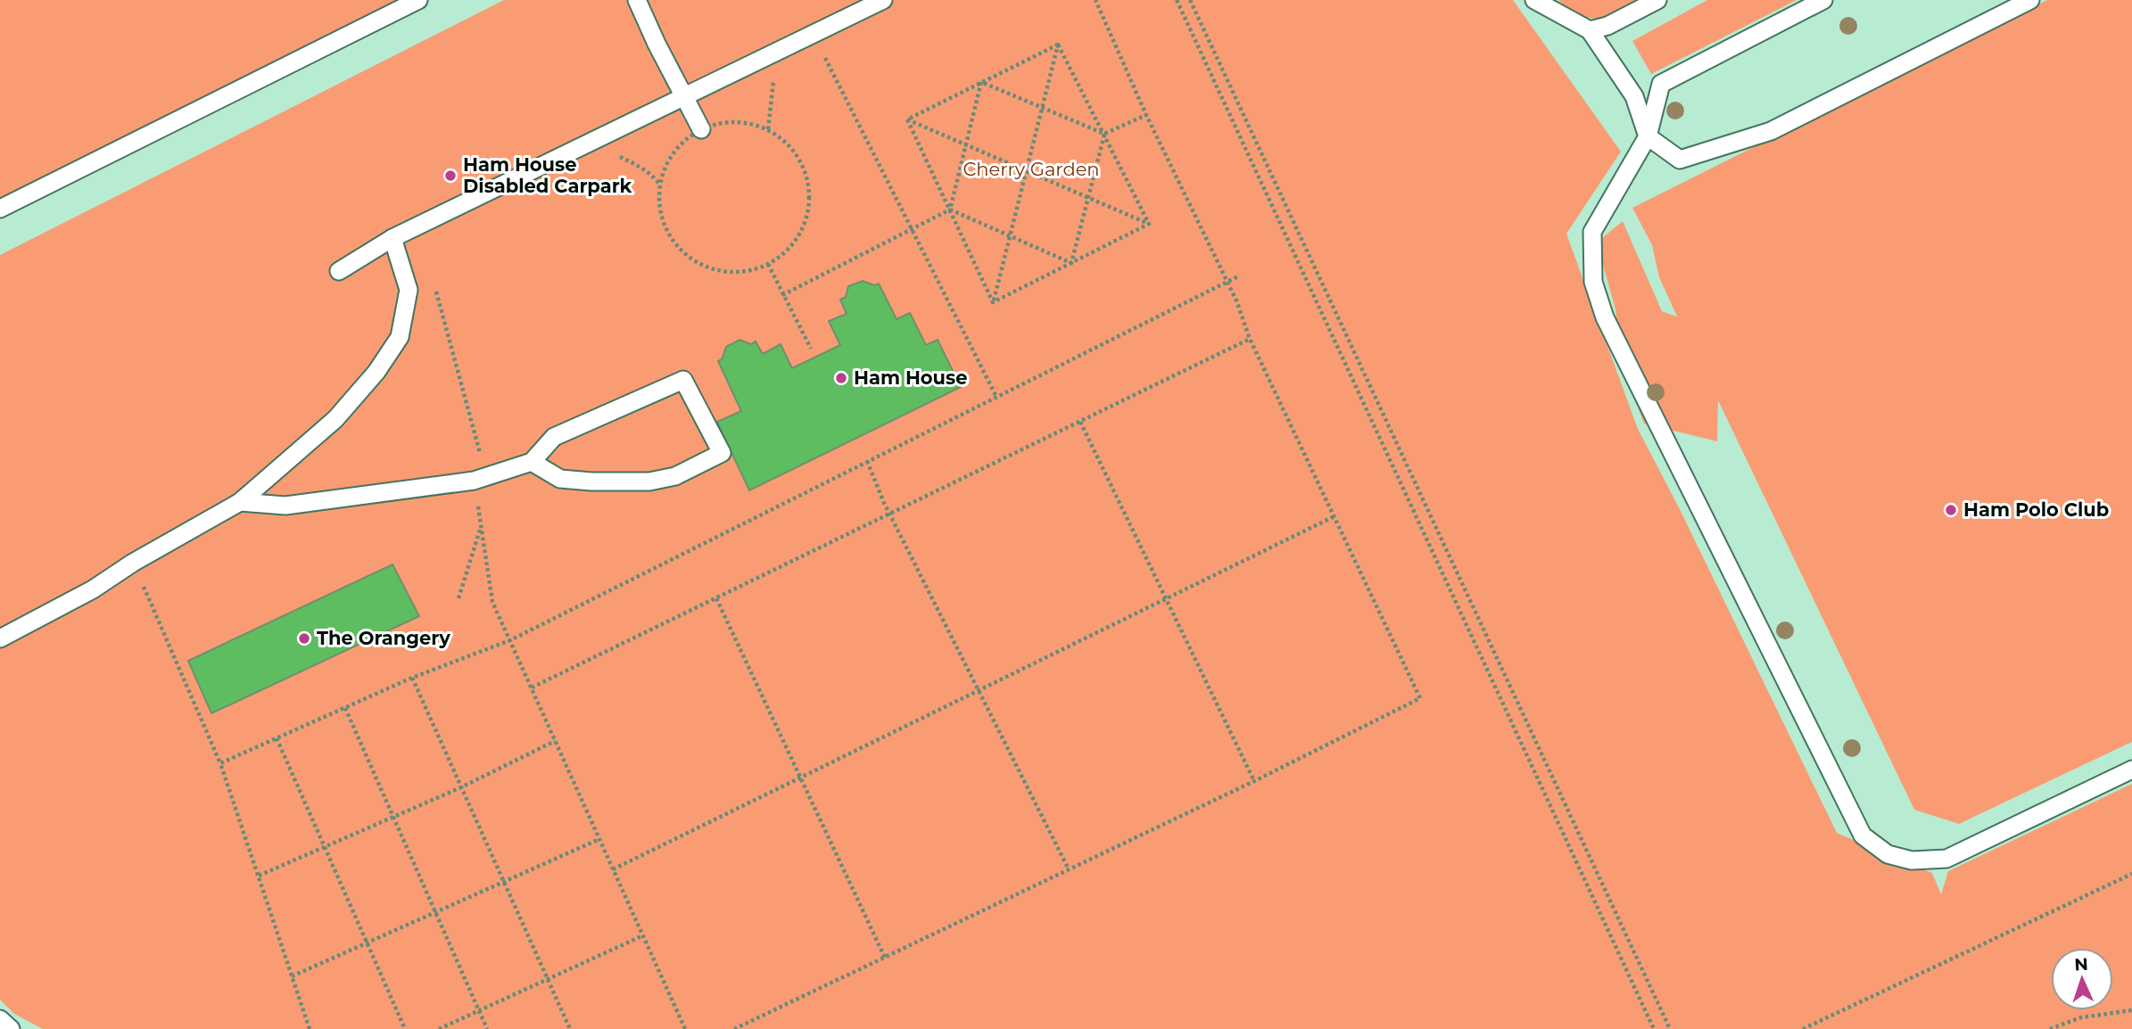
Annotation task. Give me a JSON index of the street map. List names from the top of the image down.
{
  "parks": ["Cherry Garden"],
  "places": [
    "Ham House Disabled Carpark",
    "Ham House",
    "Ham Polo Club",
    "The Orangery"
  ],
  "north": "top"
}
